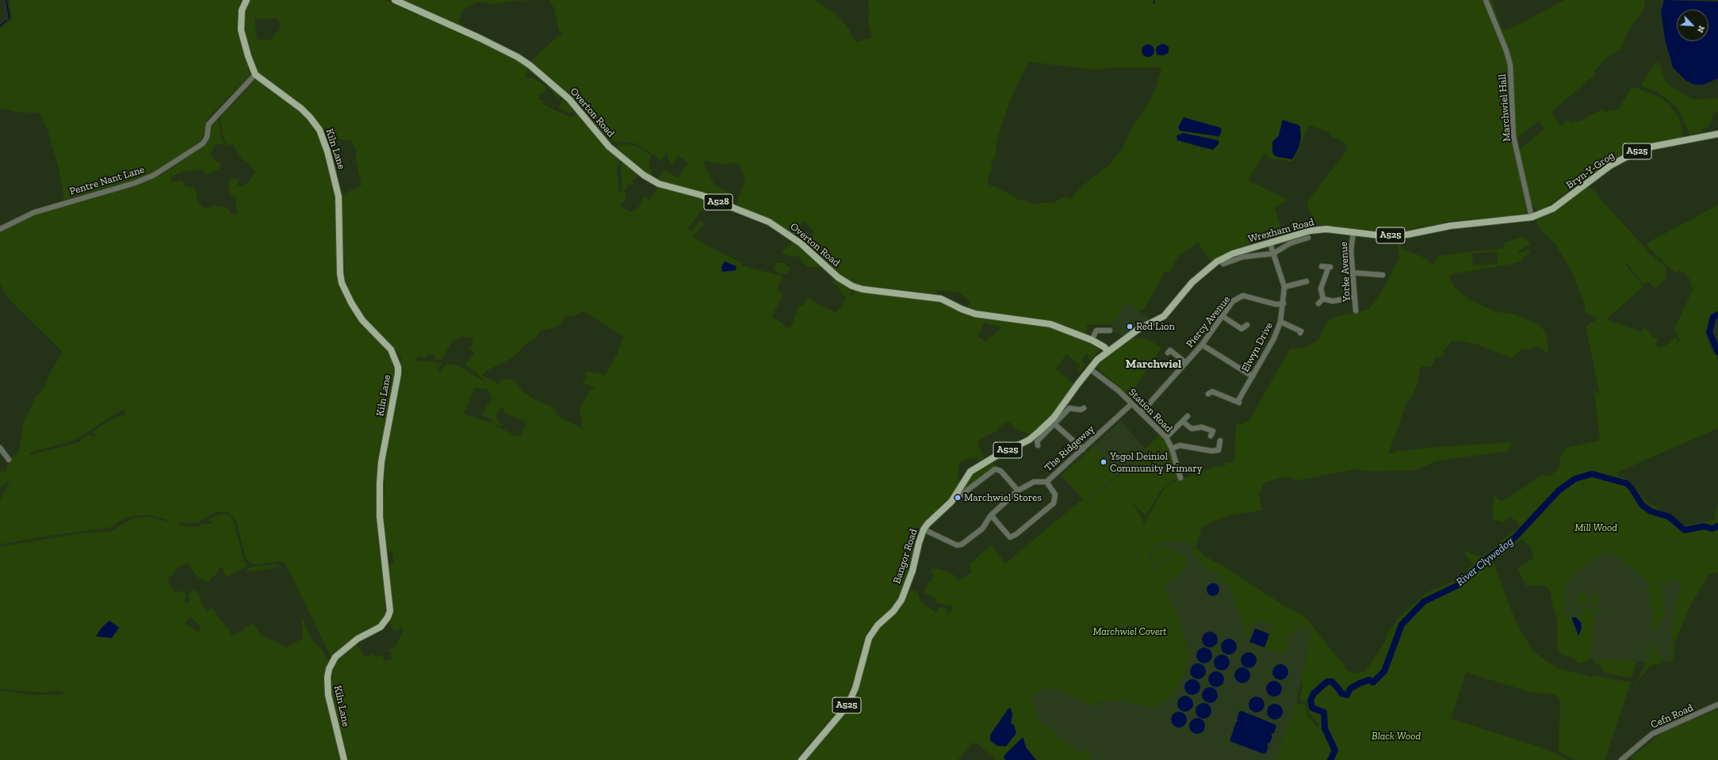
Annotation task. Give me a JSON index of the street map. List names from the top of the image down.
{
  "streets": {
    "main road": [
      "Overton Road",
      "Kiln Lane",
      "A525",
      "Bryn-Y-Grog",
      "A528",
      "Wrexham Road",
      "Bangor Road"
    ],
    "street": [
      "Marchwiel Hall",
      "Pentre Nant Lane",
      "Yorke Avenue",
      "Piercy Avenue",
      "Elwyn Drive",
      "Station Road",
      "The Ridgeway",
      "Cefn Road"
    ]
  },
  "crossings": [
    ["Marchwiel Hall", "Bryn-Y-Grog"],
    ["Marchwiel Hall", "Wrexham Road"],
    ["Overton Road", "Wrexham Road"],
    ["Overton Road", "Bangor Road"],
    ["Kiln Lane", "Pentre Nant Lane"],
    ["Bryn-Y-Grog", "Wrexham Road"],
    ["Wrexham Road", "Yorke Avenue"],
    ["Wrexham Road", "Elwyn Drive"],
    ["Wrexham Road", "Bangor Road"],
    ["Piercy Avenue", "Elwyn Drive"],
    ["Piercy Avenue", "Station Road"],
    ["Station Road", "The Ridgeway"],
    ["Station Road", "Bangor Road"],
    ["The Ridgeway", "Bangor Road"]
  ],
  "districts": ["Marchwiel"],
  "water": ["River Clywedog"],
  "parks": ["Mill Wood", "Marchwiel Covert", "Black Wood"],
  "places": ["Red Lion", "Ysgol Deiniol Community Primary", "Marchwiel Stores"],
  "north": "bottom right"
}
